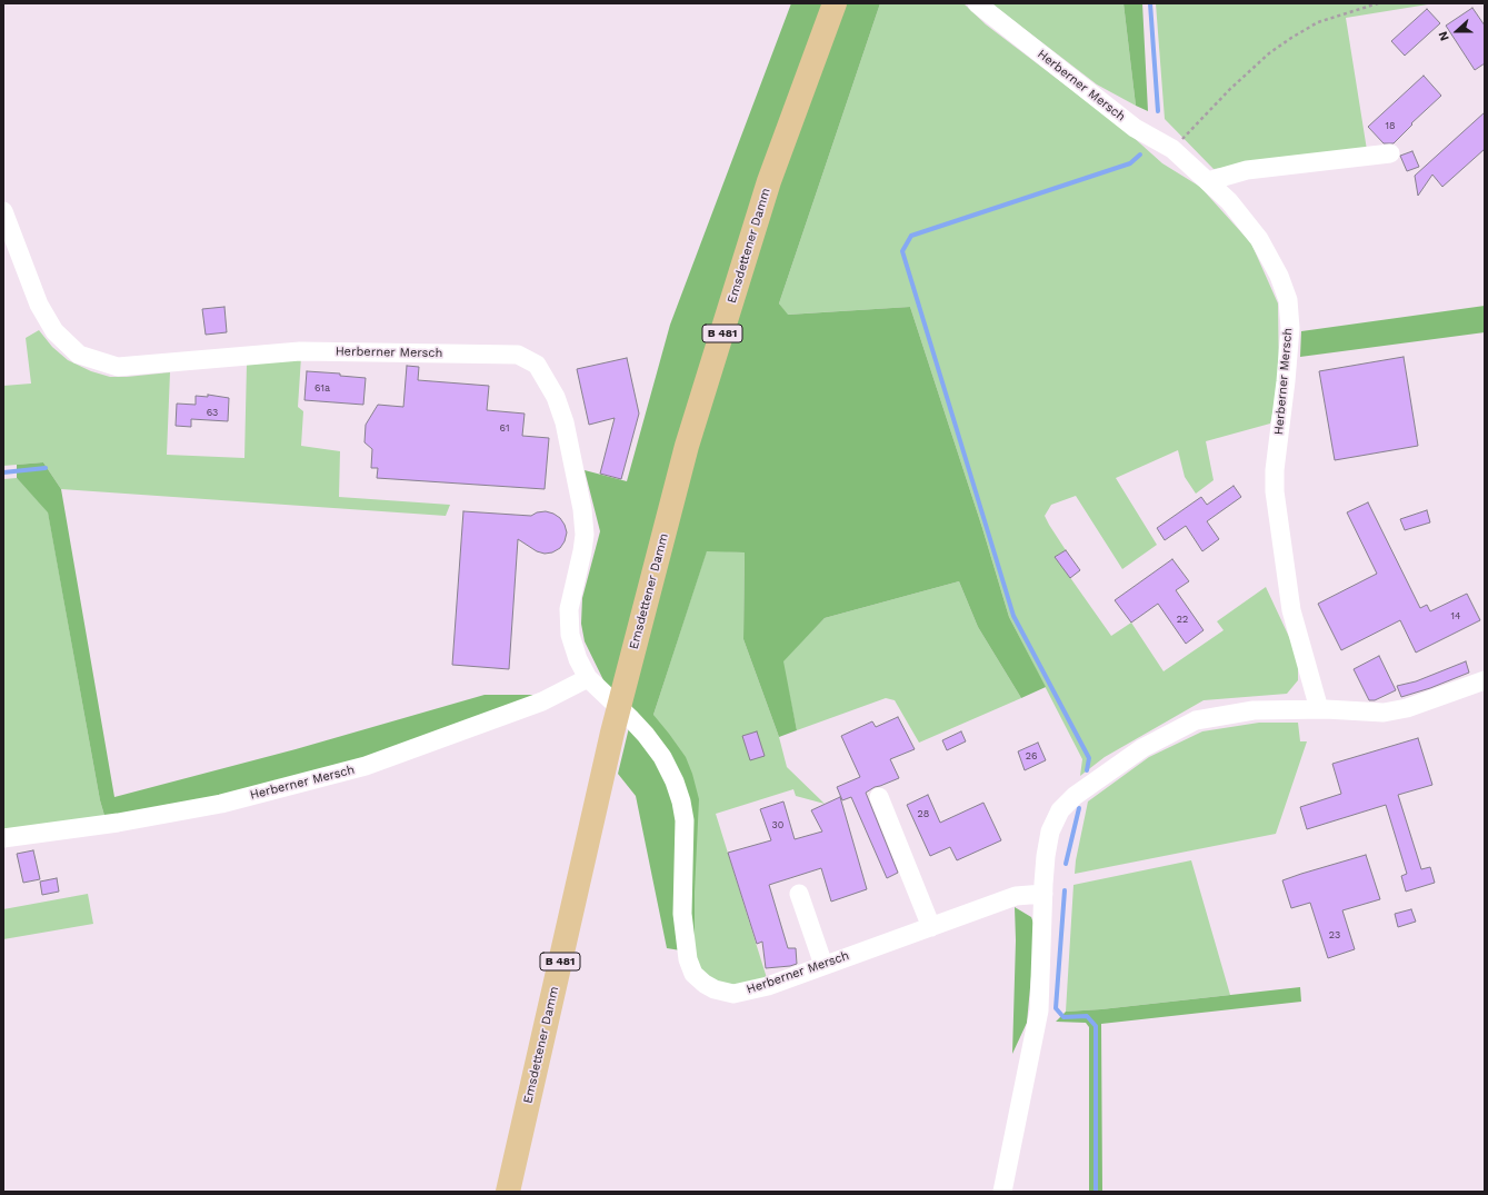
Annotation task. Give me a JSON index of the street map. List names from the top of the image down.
{
  "streets": {
    "main road": ["Emsdettener Damm", "B 481"],
    "street": ["Herberner Mersch"]
  },
  "house_numbers": [
    "18",
    "61a",
    "63",
    "61",
    "14",
    "22",
    "26",
    "28",
    "30",
    "23"
  ],
  "north": "left"
}
